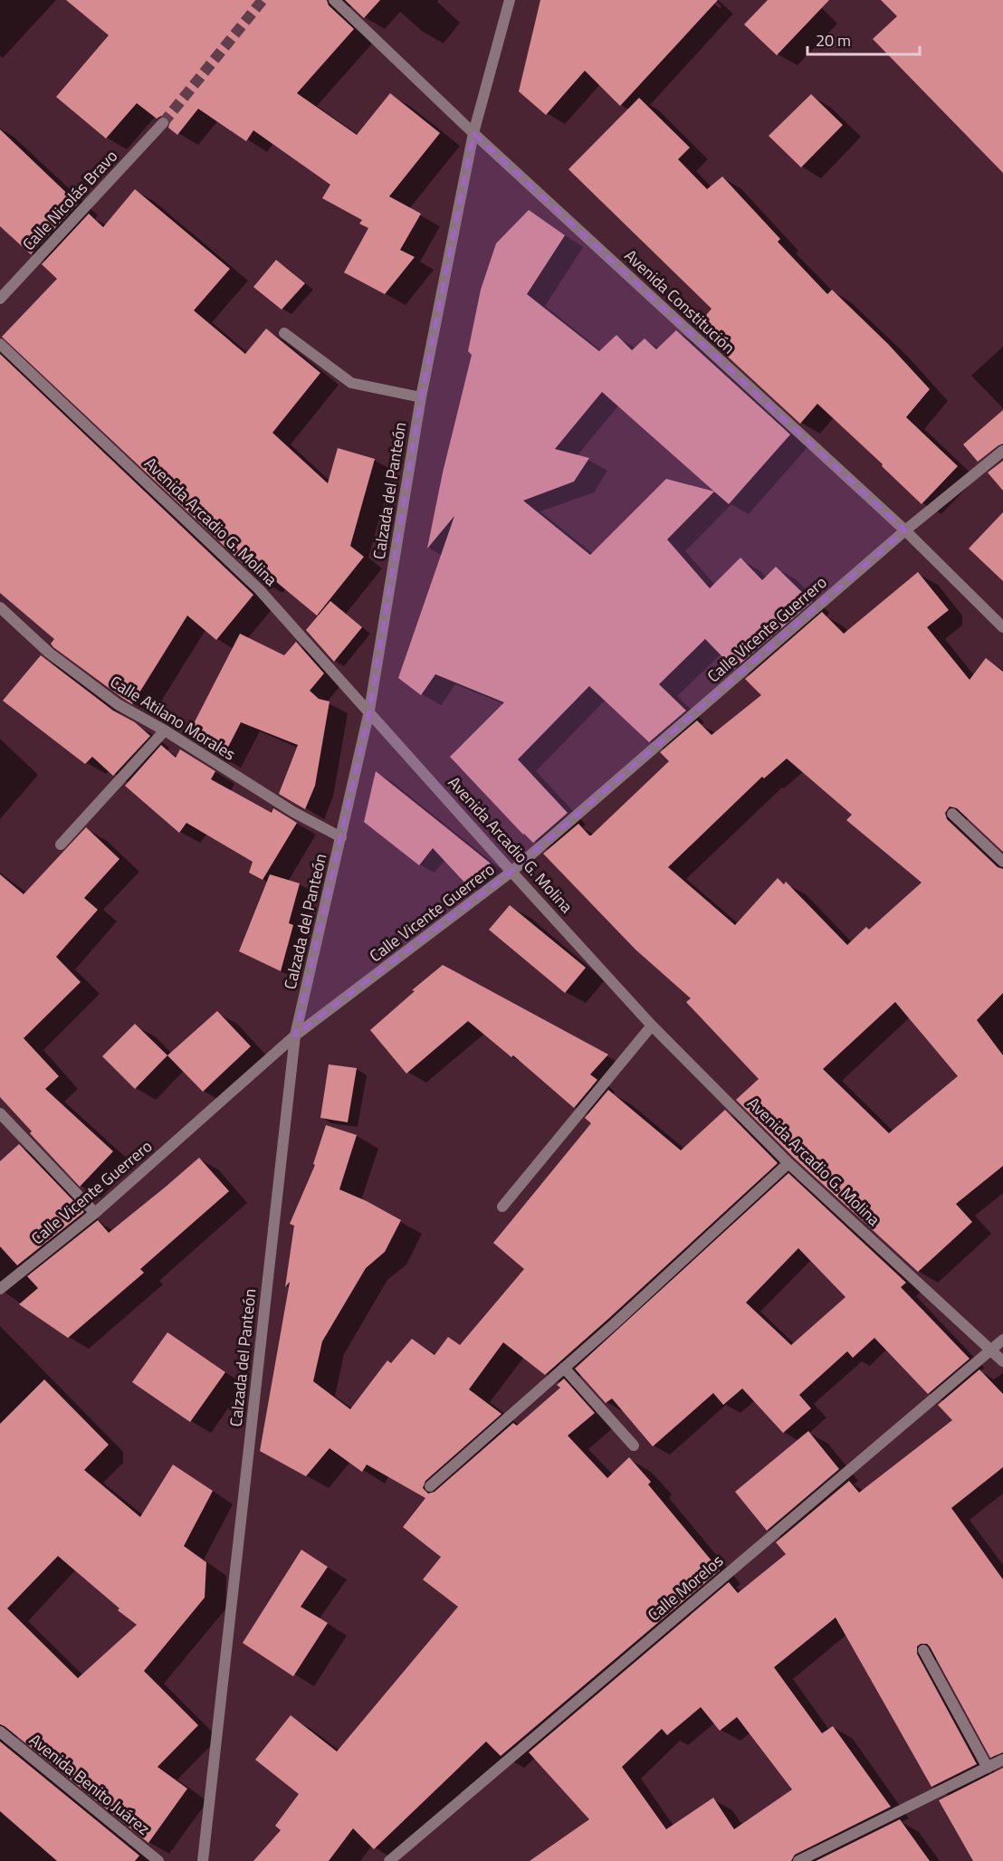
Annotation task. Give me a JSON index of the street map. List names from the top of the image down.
{
  "streets": {
    "street": [
      "Calle Nicolás Bravo",
      "Avenida Constitución",
      "Calzada del Panteón",
      "Avenida Arcadio G. Molina",
      "Calle Vicente Guerrero",
      "Calle Atilano Morales",
      "Calle Morelos",
      "Avenida Benito Juárez"
    ]
  },
  "crossings": [
    ["Avenida Constitución", "Calzada del Panteón"],
    ["Avenida Constitución", "Calle Vicente Guerrero"],
    ["Calzada del Panteón", "Avenida Arcadio G. Molina"],
    ["Calzada del Panteón", "Calle Vicente Guerrero"],
    ["Calzada del Panteón", "Calle Atilano Morales"],
    ["Avenida Arcadio G. Molina", "Calle Vicente Guerrero"],
    ["Avenida Arcadio G. Molina", "Calle Morelos"]
  ],
  "scale_bar": "20 m"
}
